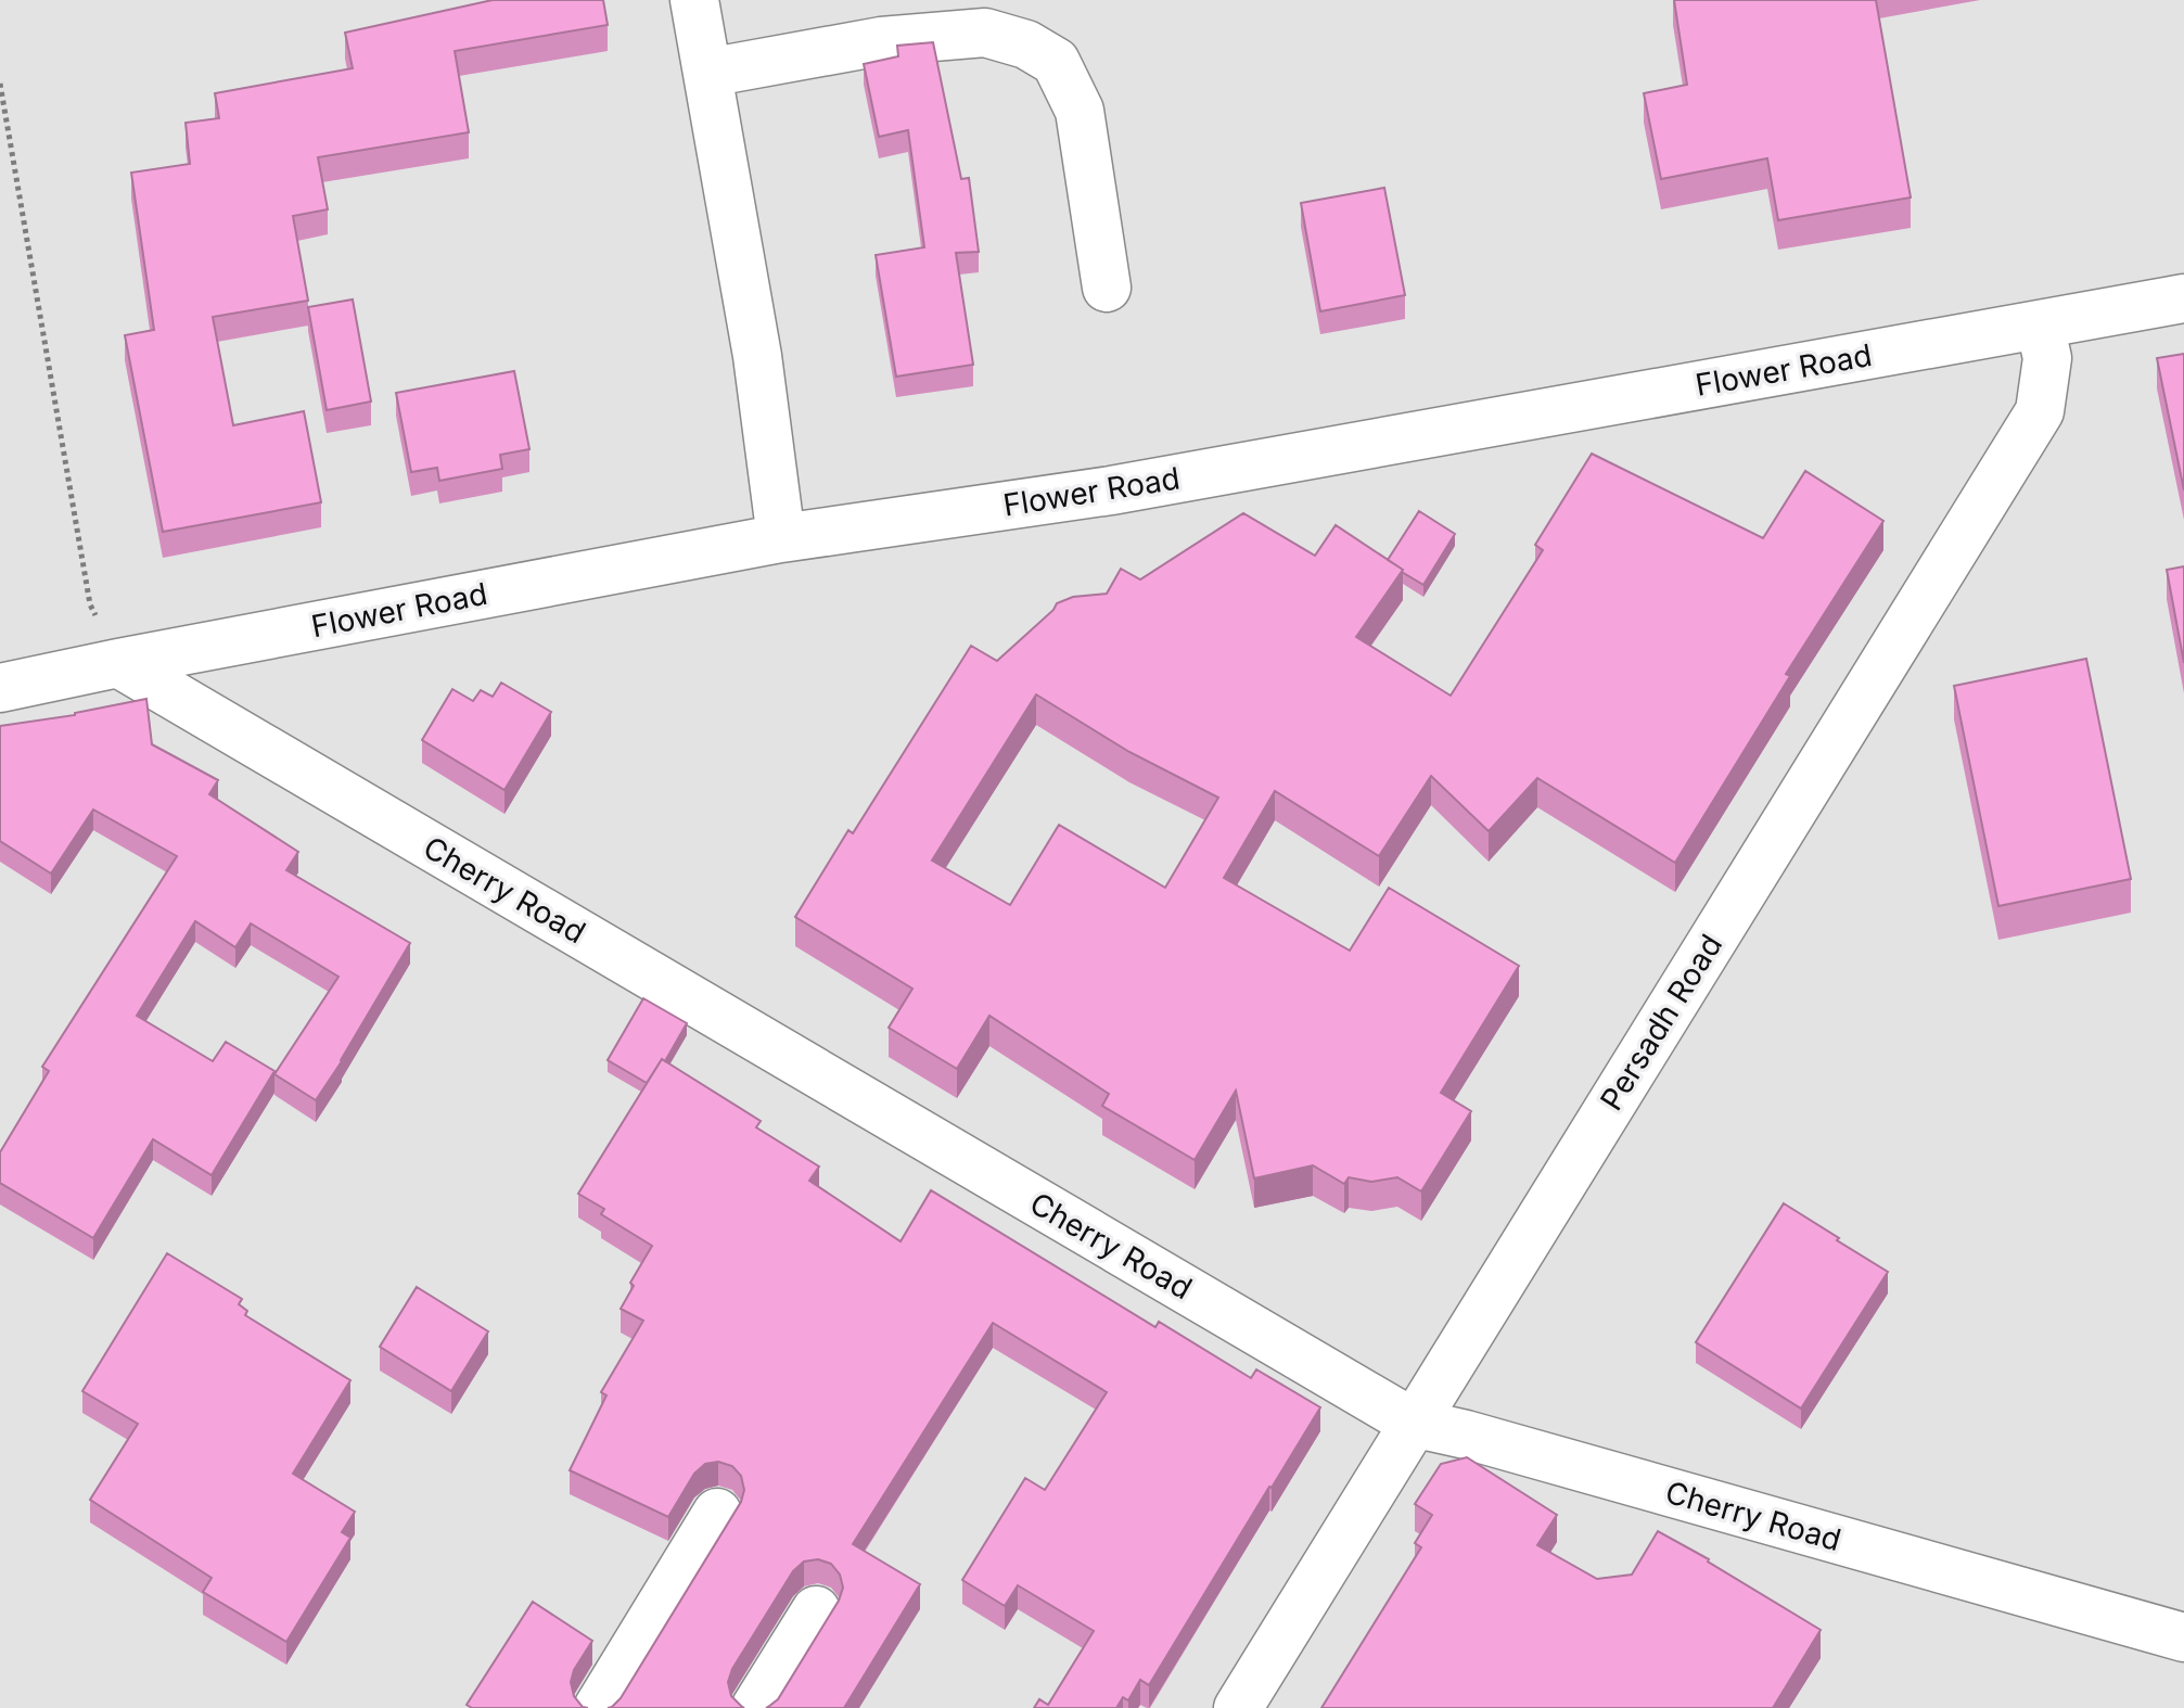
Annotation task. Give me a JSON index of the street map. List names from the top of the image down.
{
  "streets": {
    "street": ["Flower Road", "Cherry Road", "Persadh Road"]
  },
  "crossings": [
    ["Flower Road", "Cherry Road"],
    ["Flower Road", "Persadh Road"],
    ["Cherry Road", "Persadh Road"]
  ]
}
